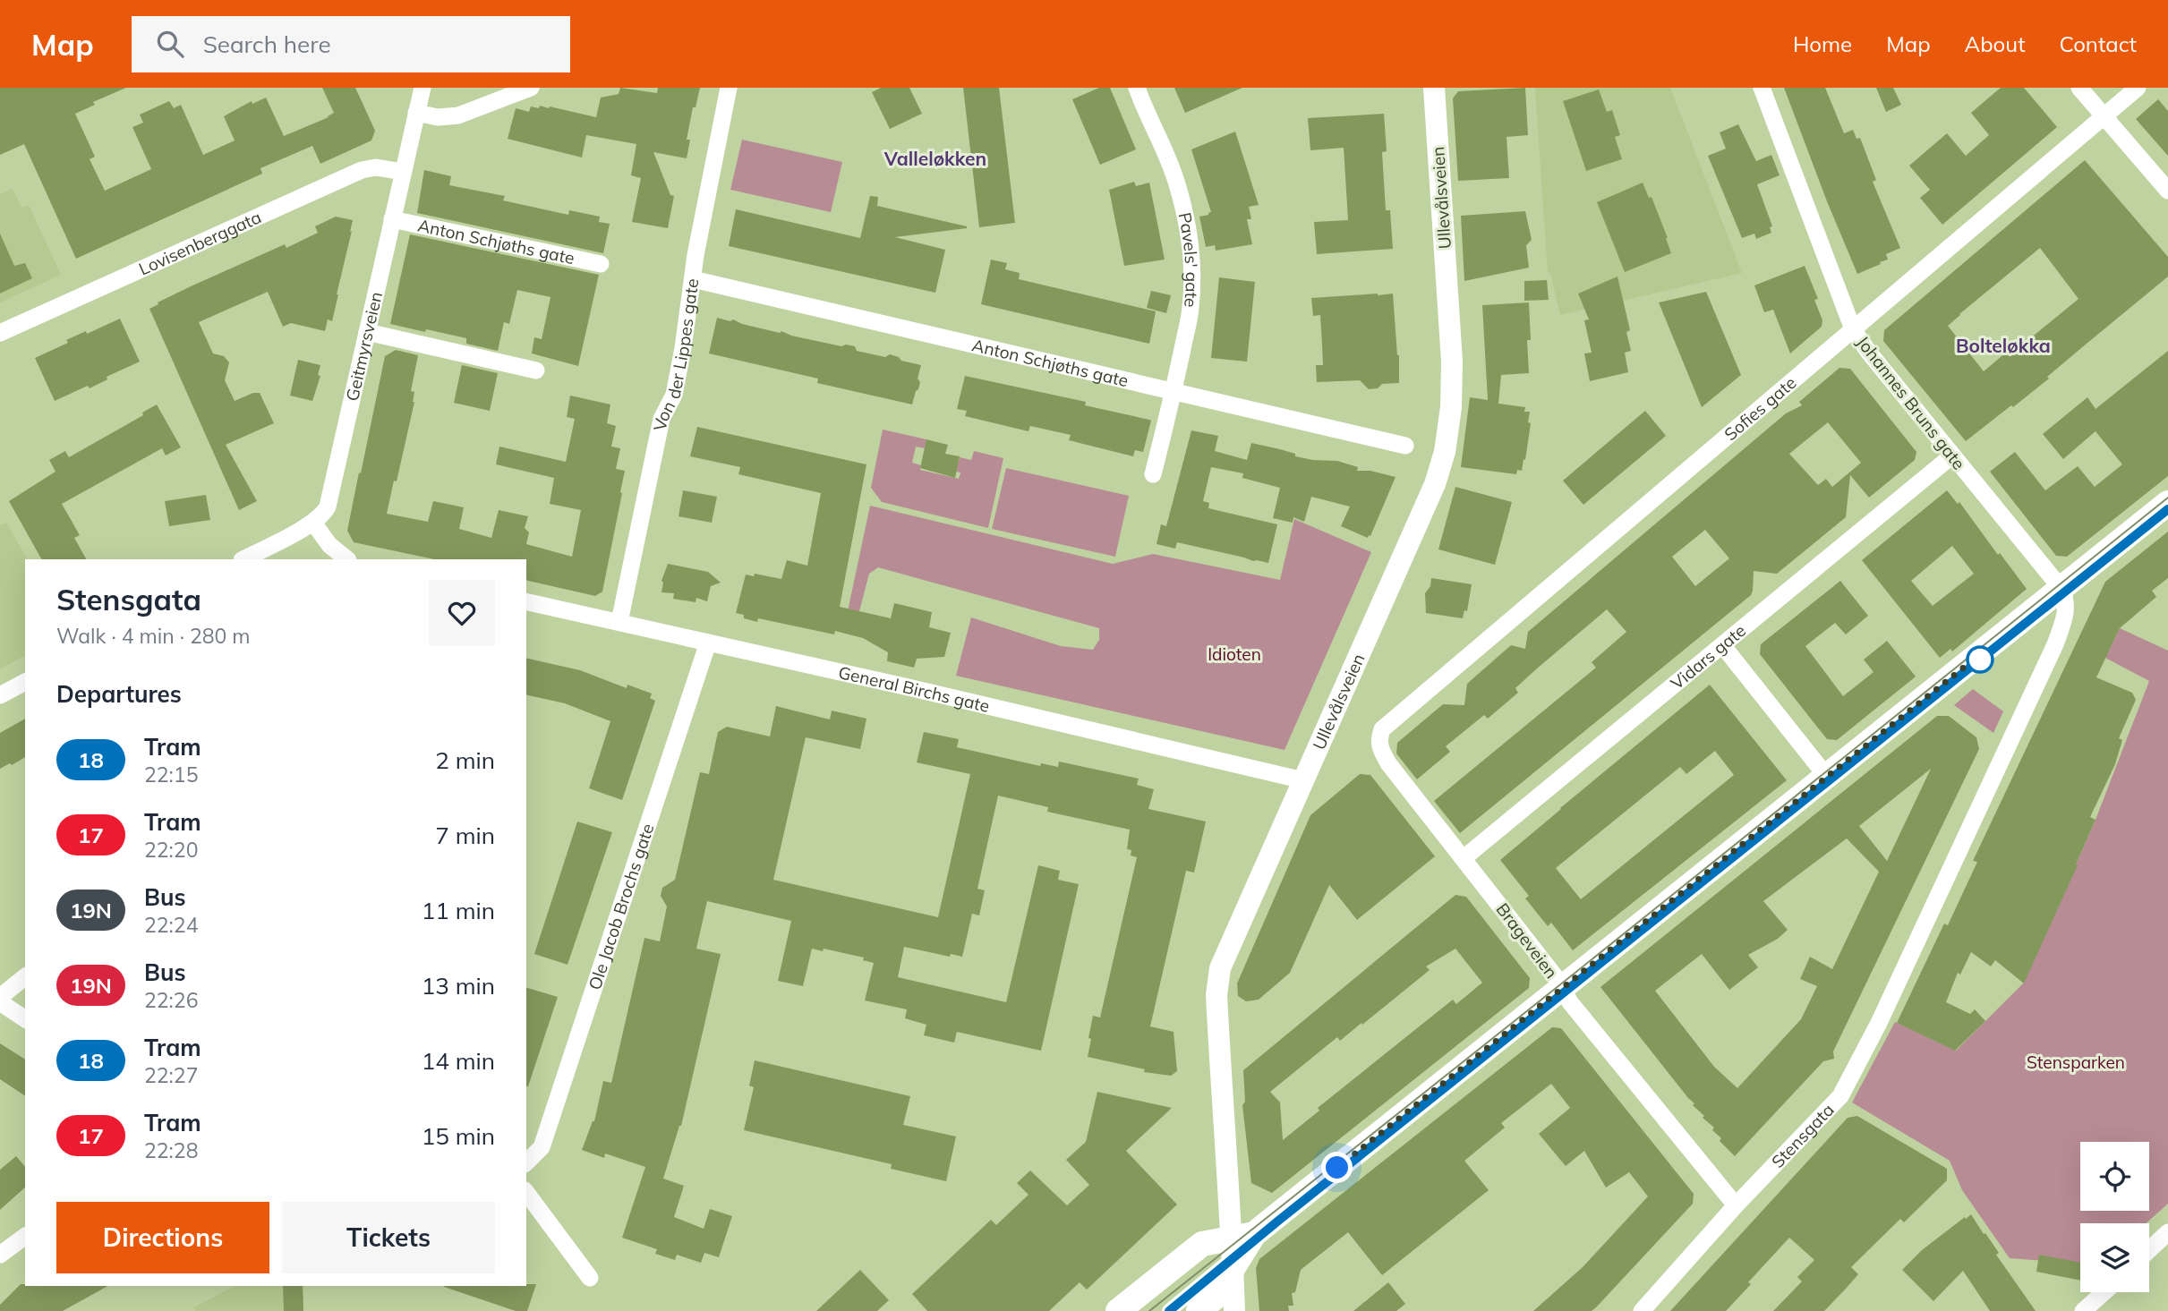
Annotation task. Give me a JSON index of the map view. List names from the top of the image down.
{
  "streets": {
    "street": [
      "Ullevålsveien",
      "Anton Schjøths gate",
      "Lovisenberggata",
      "Pavels' gate",
      "Geitmyrsveien",
      "Von der Lippes gate",
      "Johannes Bruns gate",
      "Sofies gate",
      "Vidars gate",
      "General Birchs gate",
      "Ole Jacob Brochs gate",
      "Brageveien",
      "Stensgata"
    ]
  },
  "crossings": [
    ["Ullevålsveien", "General Birchs gate"],
    ["Anton Schjøths gate", "Pavels' gate"],
    ["Anton Schjøths gate", "Geitmyrsveien"],
    ["Anton Schjøths gate", "Von der Lippes gate"],
    ["Lovisenberggata", "Geitmyrsveien"],
    ["Von der Lippes gate", "General Birchs gate"],
    ["Johannes Bruns gate", "Sofies gate"],
    ["Johannes Bruns gate", "Vidars gate"],
    ["Johannes Bruns gate", "Stensgata"],
    ["Sofies gate", "Brageveien"],
    ["Vidars gate", "Brageveien"],
    ["General Birchs gate", "Ole Jacob Brochs gate"],
    ["Brageveien", "Stensgata"]
  ],
  "districts": ["Valleløkken", "Bolteløkka"],
  "parks": ["Idioten", "Stensparken"],
  "lines": ["tram line 18"],
  "page": {
    "header": "Map",
    "search": "Search here",
    "nav": [
      "Home",
      "Map",
      "About",
      "Contact"
    ],
    "heading": [
      ["Stensgata", "Walk · 4 min · 280 m"],
      "Departures"
    ],
    "list": [
      {
        "mark": "18",
        "name": "Tram",
        "note": "22:15",
        "value": "2 min"
      },
      {
        "mark": "17",
        "name": "Tram",
        "note": "22:20",
        "value": "7 min"
      },
      {
        "mark": "19N",
        "name": "Bus",
        "note": "22:24",
        "value": "11 min"
      },
      {
        "mark": "19N",
        "name": "Bus",
        "note": "22:26",
        "value": "13 min"
      },
      {
        "mark": "18",
        "name": "Tram",
        "note": "22:27",
        "value": "14 min"
      },
      {
        "mark": "17",
        "name": "Tram",
        "note": "22:28",
        "value": "15 min"
      }
    ],
    "buttons": ["Directions", "Tickets"]
  }
}
